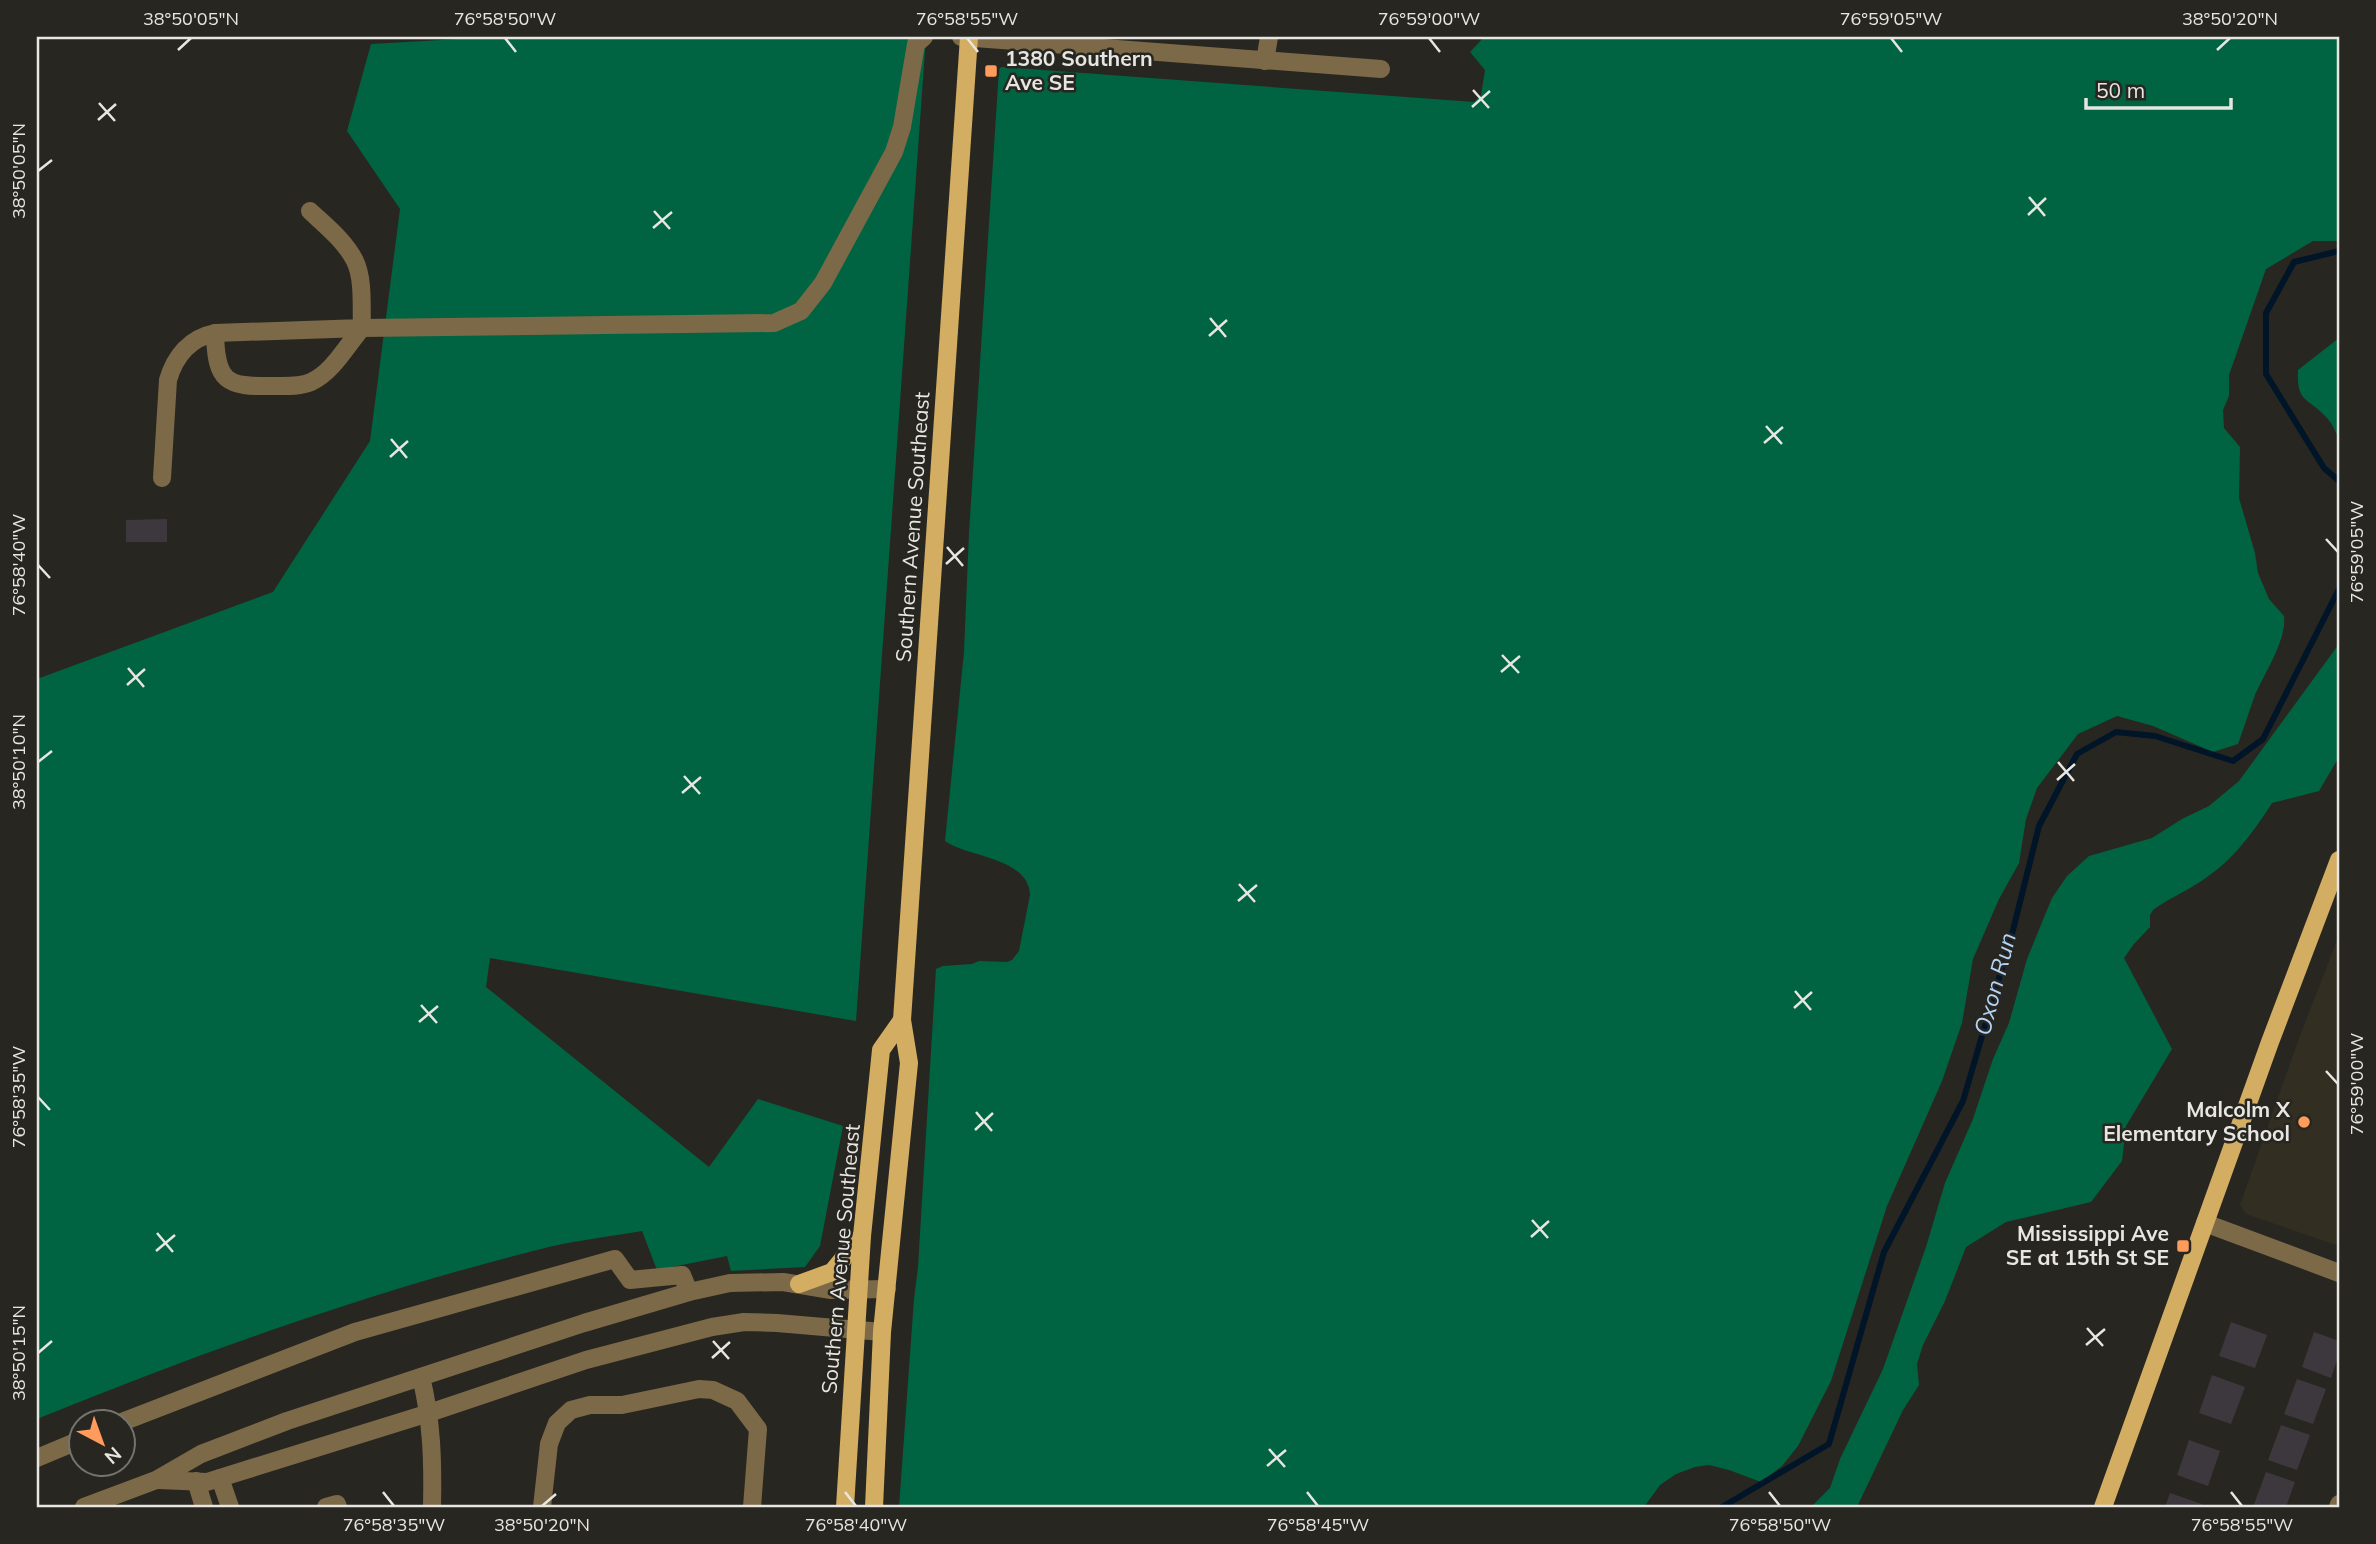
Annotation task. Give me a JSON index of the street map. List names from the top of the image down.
{
  "streets": {
    "main road": ["Southern Avenue Southeast"]
  },
  "water": ["Oxon Run"],
  "places": {
    "transit": ["1380 Southern Ave SE", "Mississippi Ave SE at 15th St SE"],
    "other": ["Malcolm X Elementary School"]
  },
  "scale_bar": "50 m",
  "north": "bottom right",
  "coordinates": [
    "38°50'05\"N",
    "76°58'50\"W",
    "76°58'55\"W",
    "76°59'00\"W",
    "76°59'05\"W",
    "38°50'20\"N",
    "76°58'40\"W",
    "38°50'10\"N",
    "76°58'35\"W",
    "38°50'15\"N",
    "76°58'45\"W"
  ]
}
